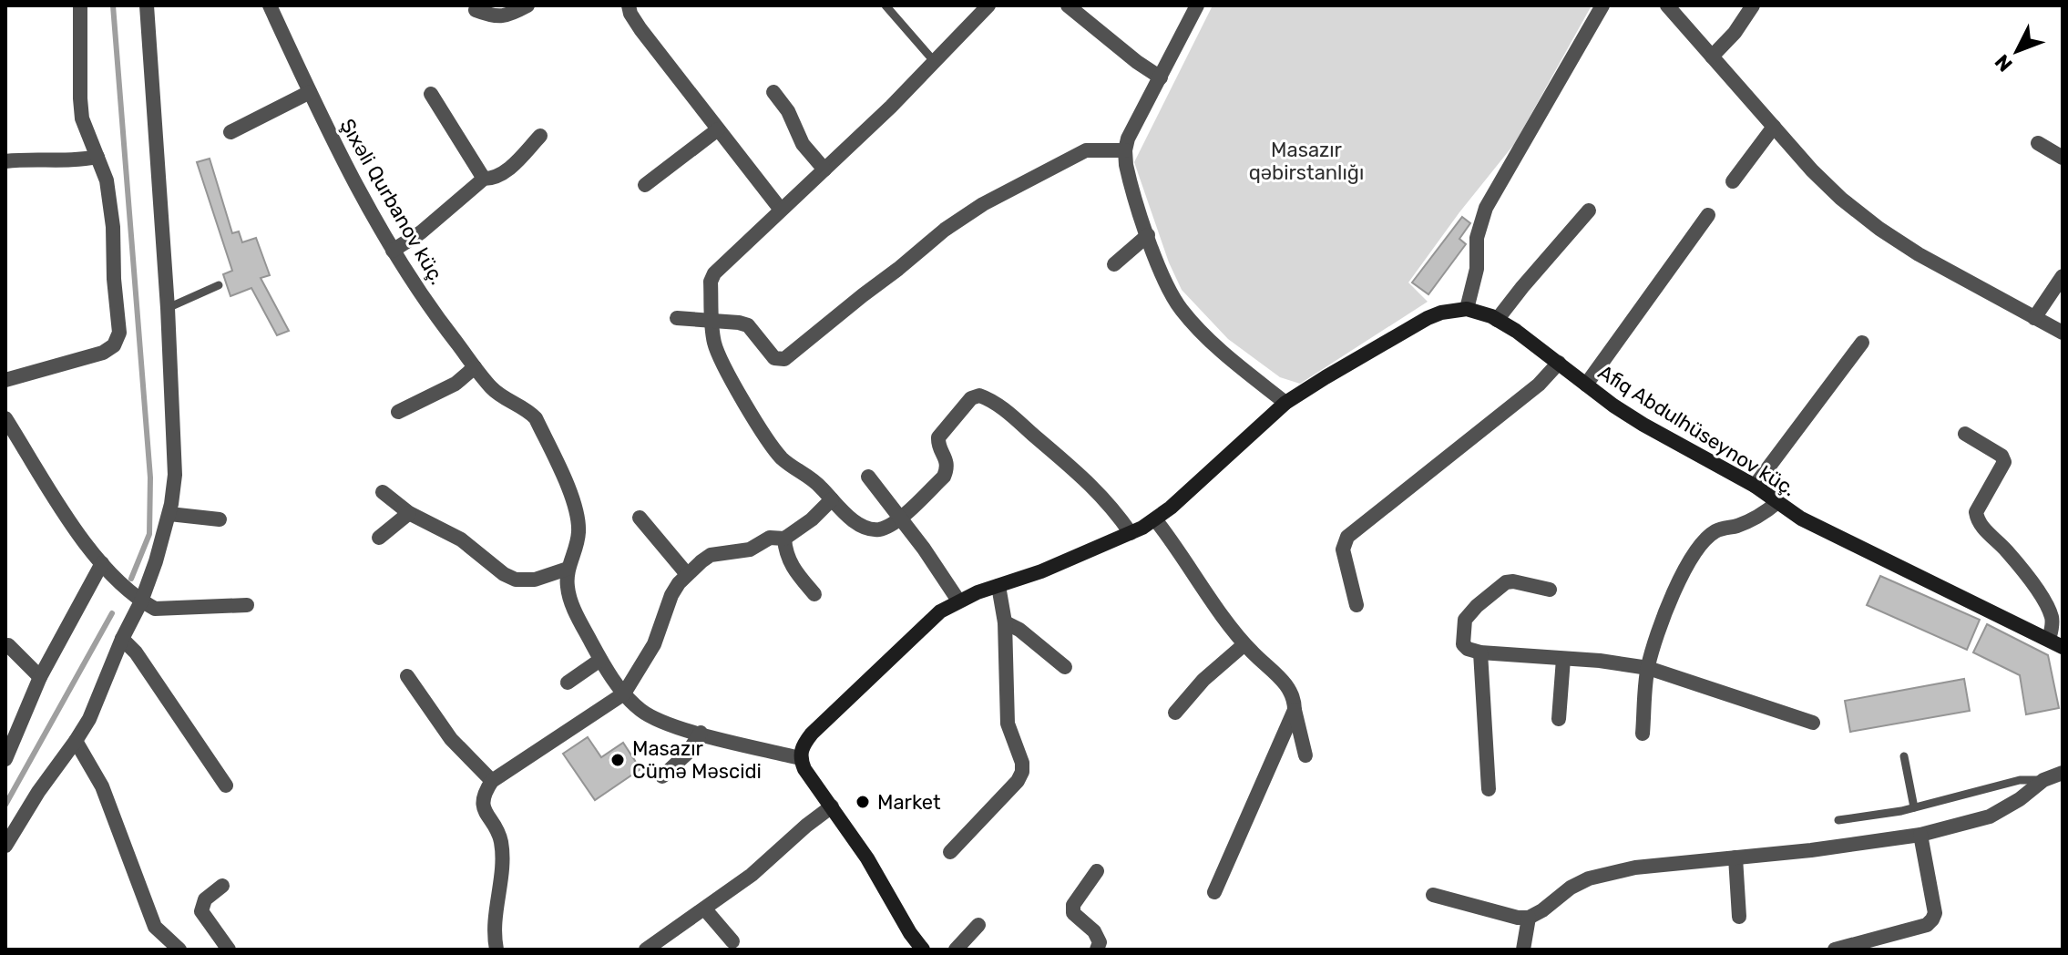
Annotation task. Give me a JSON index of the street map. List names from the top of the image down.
{
  "streets": {
    "street": ["Şıxəli Qurbanov küç.", "Afiq Abdulhüseynov küç."]
  },
  "parks": ["Masazır qəbirstanlığı"],
  "places": ["Masazır Cümə Məscidi", "Market"],
  "north": "bottom left"
}
